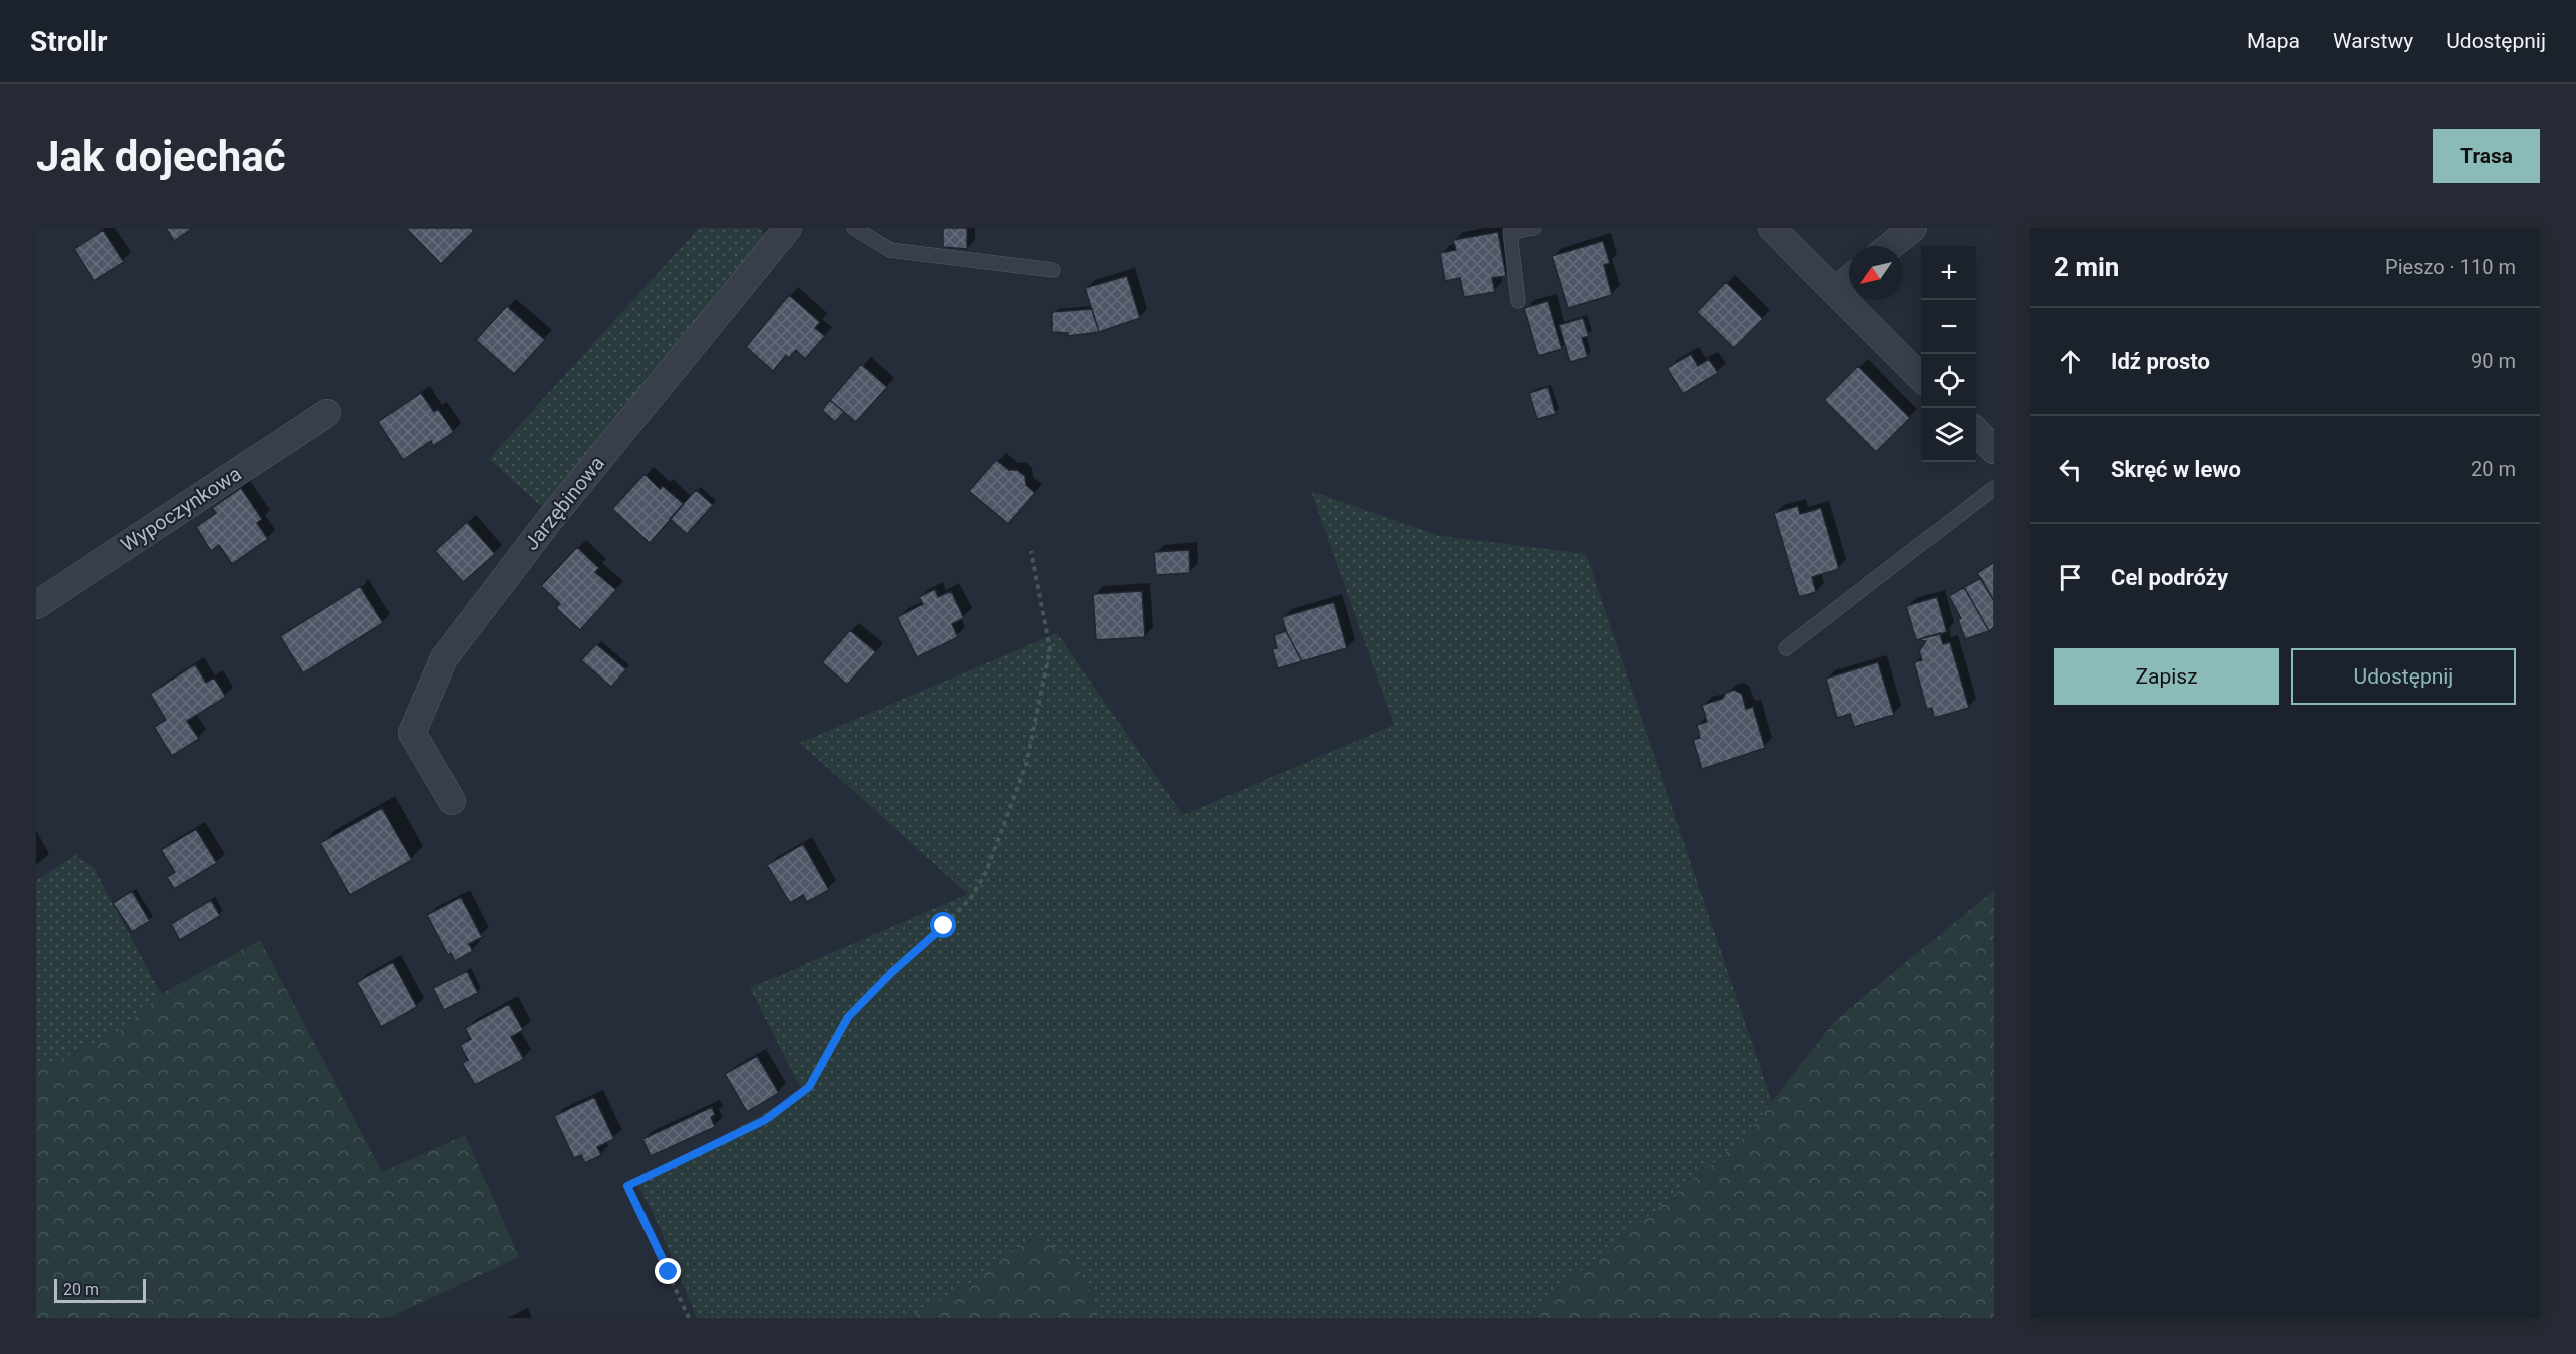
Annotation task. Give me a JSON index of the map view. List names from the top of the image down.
{
  "streets": {
    "street": ["Jarzębinowa", "Wypoczynkowa"]
  },
  "scale_bar": "20 m",
  "north": "bottom left",
  "page": {
    "header": "Strollr",
    "nav": ["Mapa", "Warstwy", "Udostępnij"],
    "buttons": [
      "Trasa",
      ["Zapisz", "Udostępnij"]
    ],
    "title": "Jak dojechać",
    "heading": ["2 min", "Pieszo · 110 m"],
    "map_buttons": ["+", "−"],
    "list": [
      ["Idź prosto", "90 m"],
      ["Skręć w lewo", "20 m"],
      "Cel podróży"
    ],
    "scale": "20 m"
  }
}
